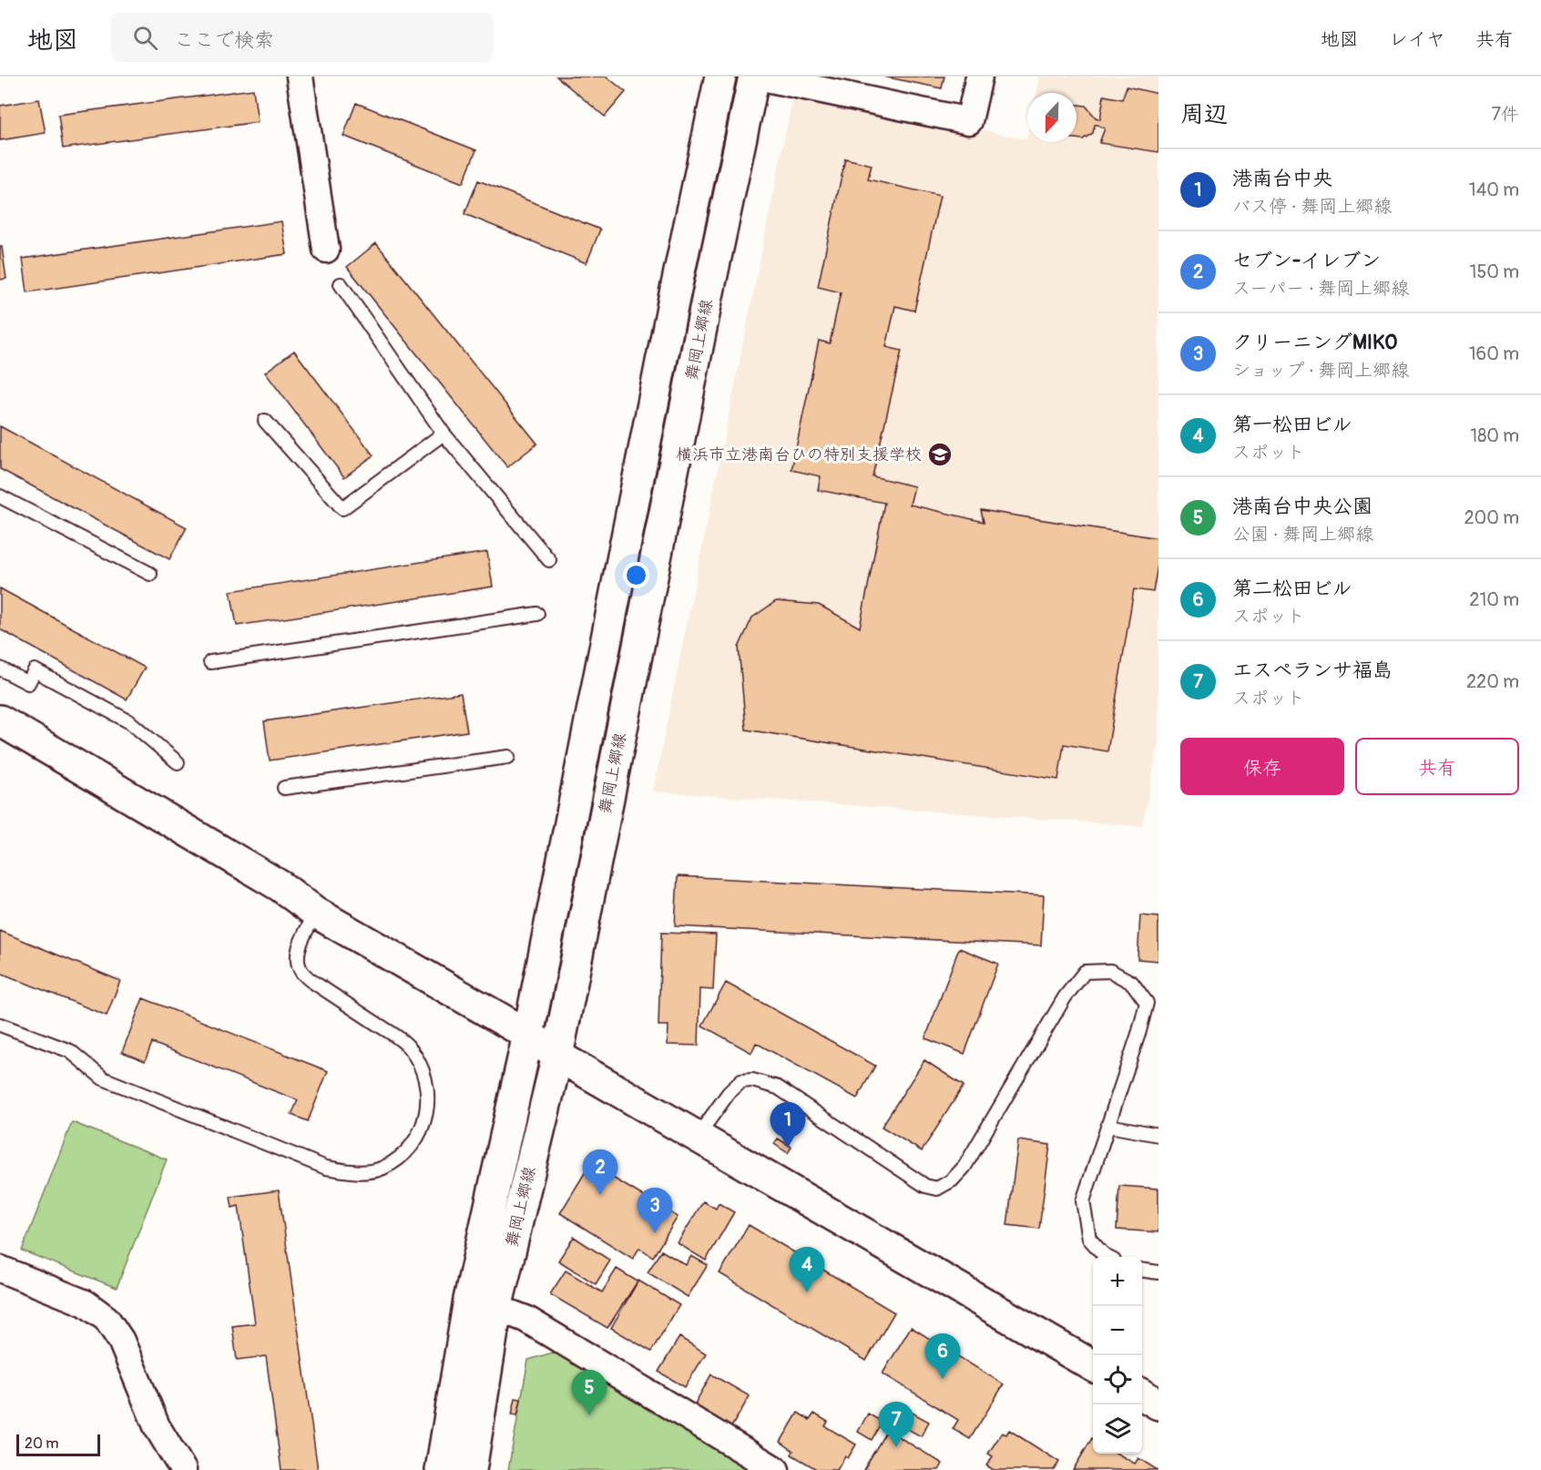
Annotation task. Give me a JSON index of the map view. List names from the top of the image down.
{
  "streets": {
    "street": ["舞岡上郷線"]
  },
  "places": {
    "school or university": ["横浜市立港南台ひの特別支援学校"]
  },
  "scale_bar": "20 m",
  "north": "bottom",
  "page": {
    "header": "地図",
    "search": "ここで検索",
    "nav": ["地図", "レイヤ", "共有"],
    "heading": ["周辺", "7件"],
    "list": [
      {
        "mark": "1",
        "name": "港南台中央",
        "note": "バス停 · 舞岡上郷線",
        "value": "140 m"
      },
      {
        "mark": "2",
        "name": "セブン-イレブン",
        "note": "スーパー · 舞岡上郷線",
        "value": "150 m"
      },
      {
        "mark": "3",
        "name": "クリーニングMIKO",
        "note": "ショップ · 舞岡上郷線",
        "value": "160 m"
      },
      {
        "mark": "4",
        "name": "第一松田ビル",
        "note": "スポット",
        "value": "180 m"
      },
      {
        "mark": "5",
        "name": "港南台中央公園",
        "note": "公園 · 舞岡上郷線",
        "value": "200 m"
      },
      {
        "mark": "6",
        "name": "第二松田ビル",
        "note": "スポット",
        "value": "210 m"
      },
      {
        "mark": "7",
        "name": "エスペランサ福島",
        "note": "スポット",
        "value": "220 m"
      }
    ],
    "buttons": ["保存", "共有"],
    "pins": [
      "1",
      "2",
      "3",
      "4",
      "6",
      "5",
      "7"
    ],
    "map_buttons": ["+", "−"],
    "scale": "20 m"
  }
}
